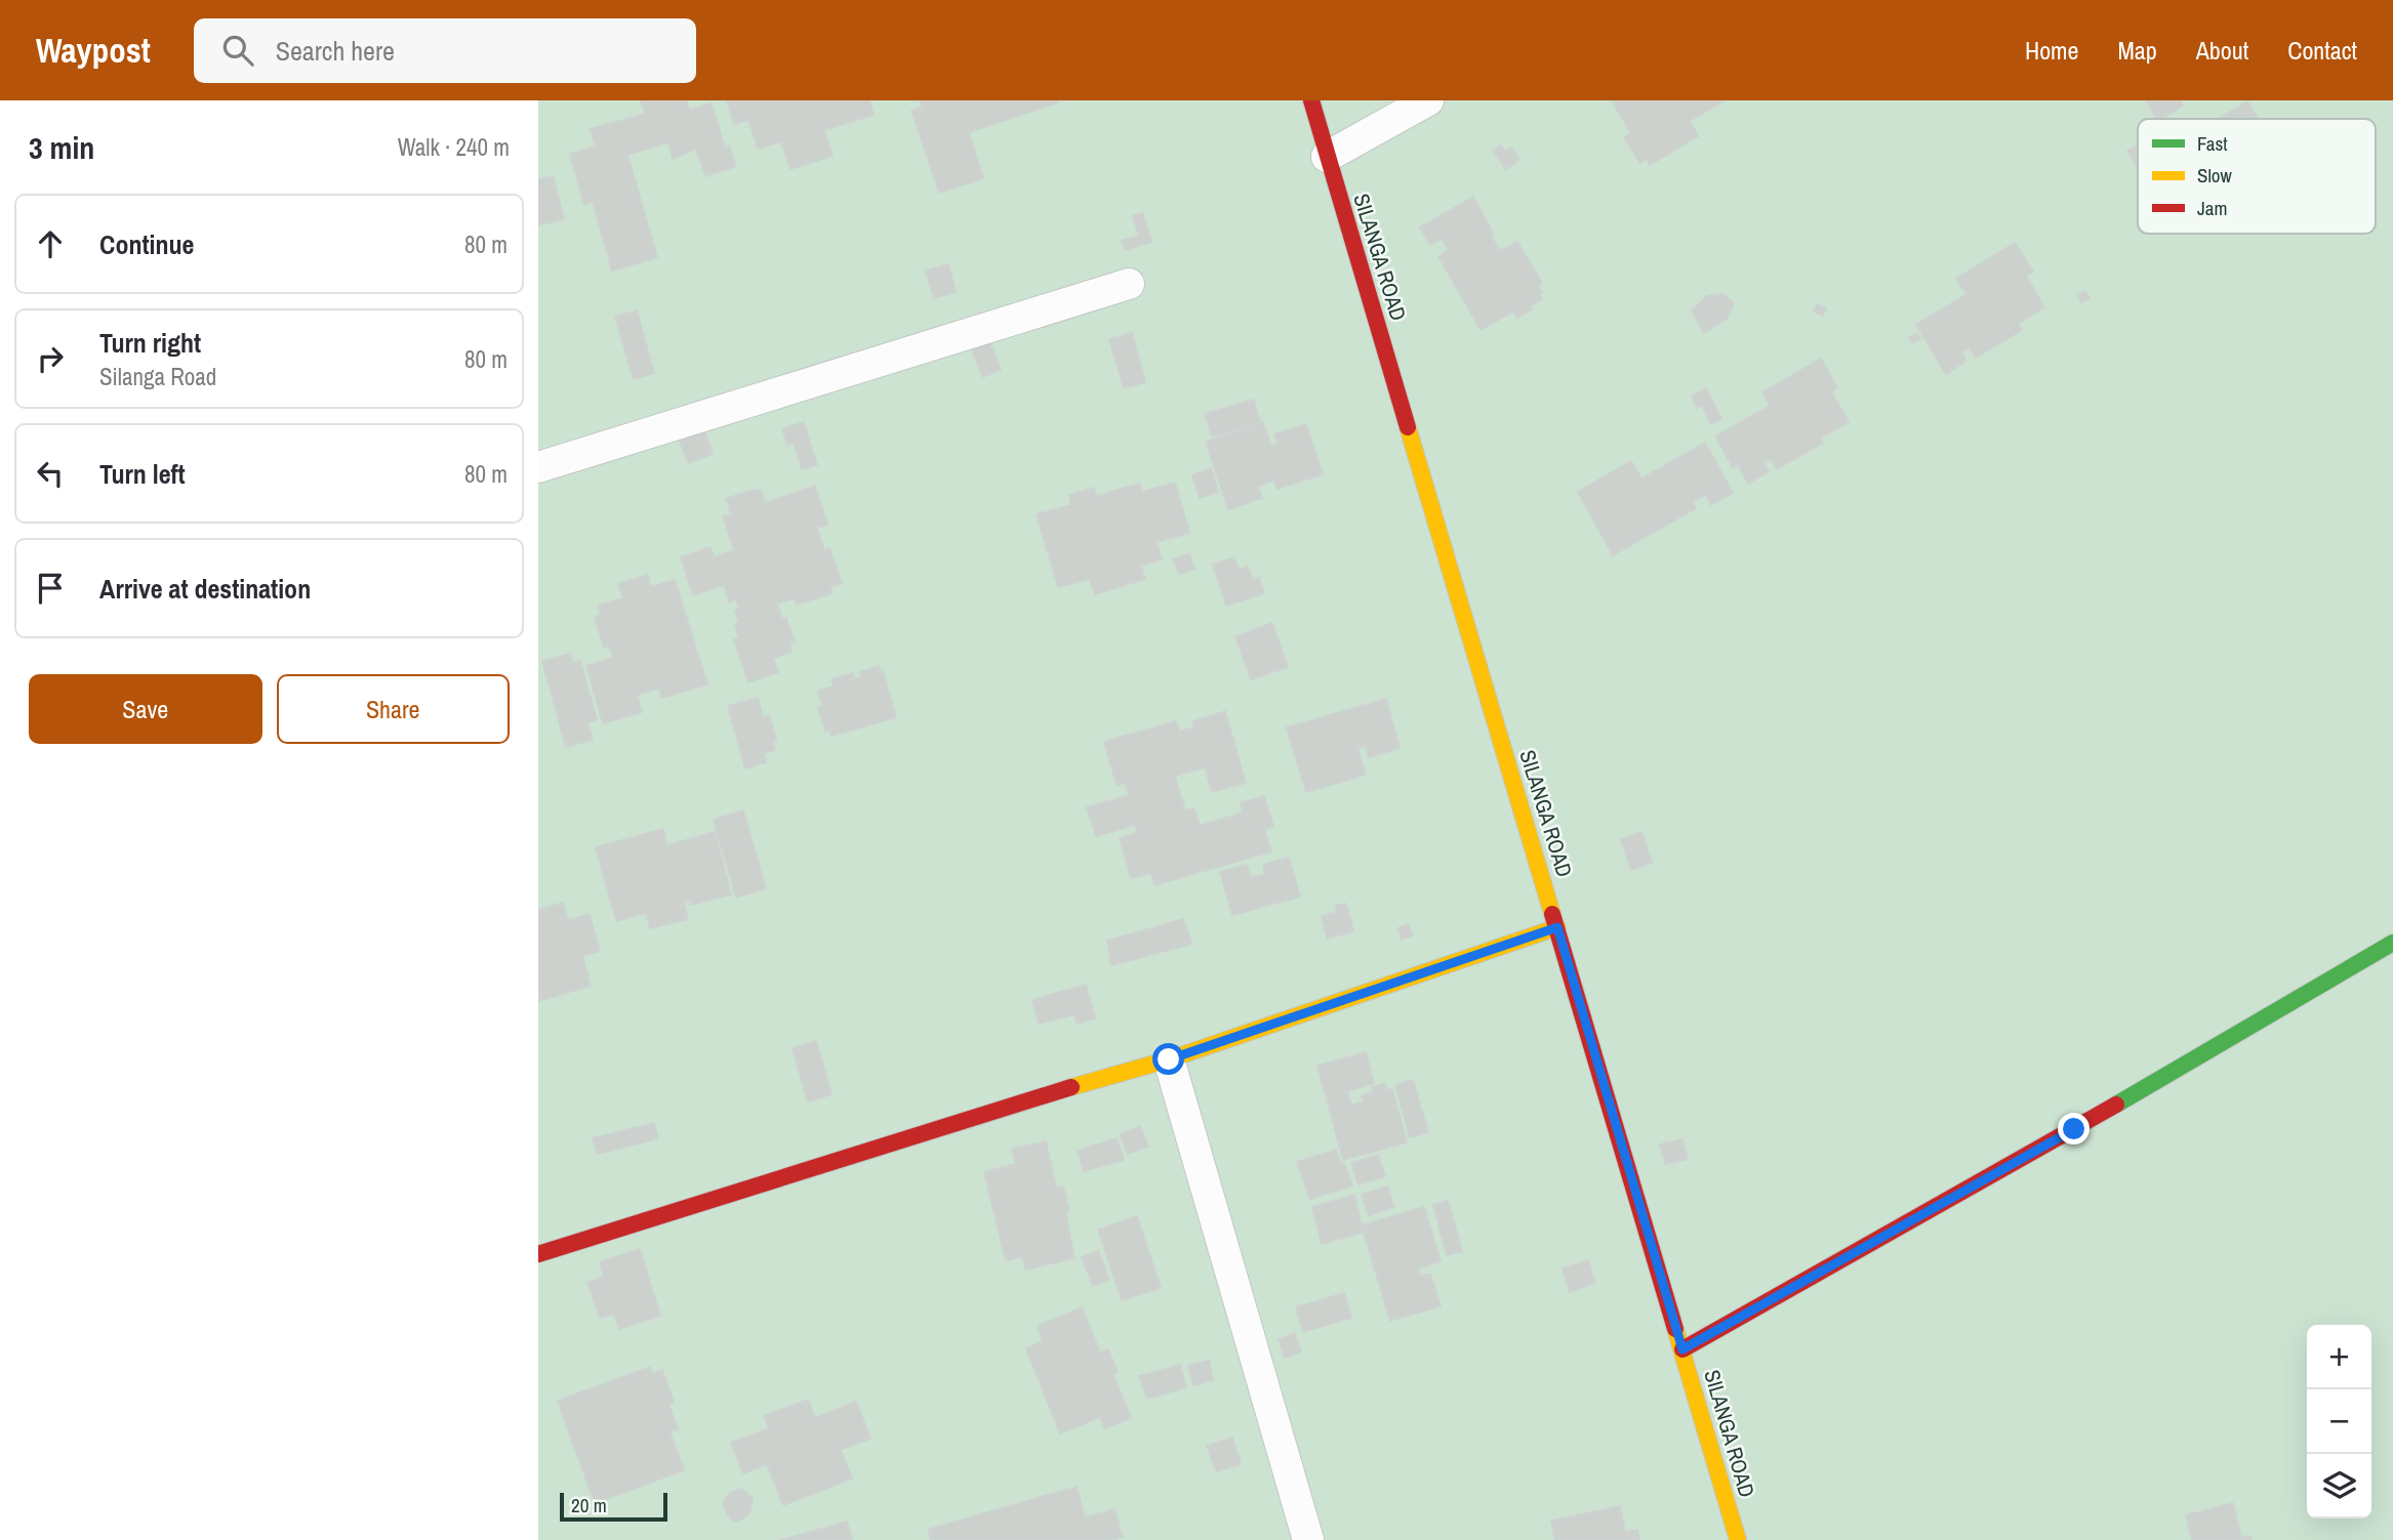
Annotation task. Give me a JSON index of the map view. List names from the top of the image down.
{
  "streets": {
    "street": ["SILANGA ROAD"]
  },
  "legend": ["Fast", "Slow", "Jam"],
  "scale_bar": "20 m",
  "page": {
    "header": "Waypost",
    "search": "Search here",
    "nav": [
      "Home",
      "Map",
      "About",
      "Contact"
    ],
    "heading": ["3 min", "Walk · 240 m"],
    "list": [
      ["Continue", "80 m"],
      ["Turn right", "Silanga Road", "80 m"],
      ["Turn left", "80 m"],
      "Arrive at destination"
    ],
    "buttons": ["Save", "Share"],
    "map_buttons": ["+", "−"],
    "scale": "20 m"
  }
}
